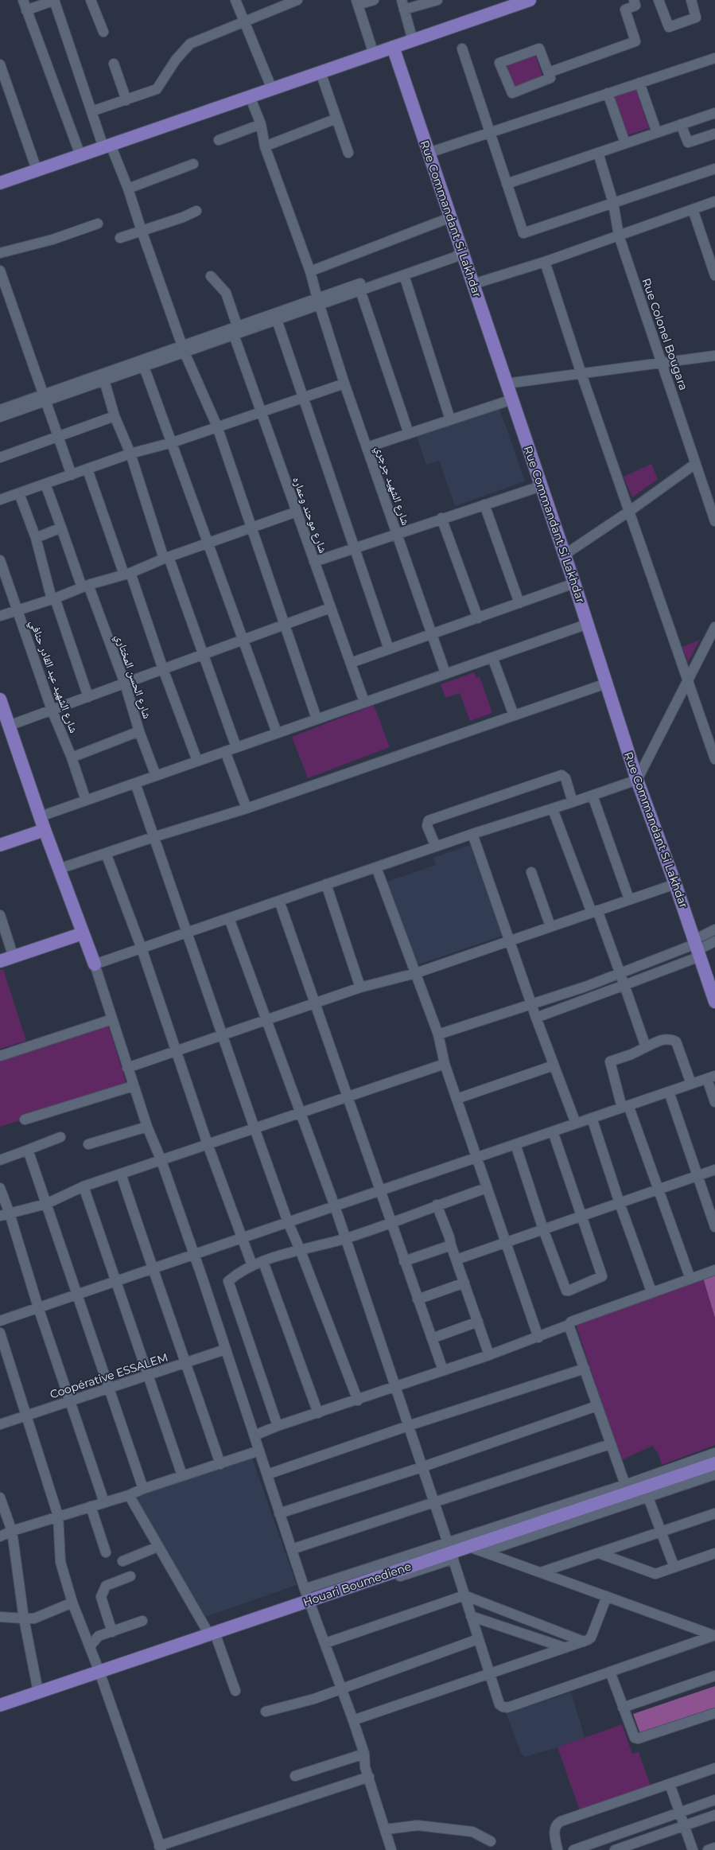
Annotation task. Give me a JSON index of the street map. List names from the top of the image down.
{
  "streets": {
    "main road": ["Rue Commandant Si Lakhdar", "Houari Boumediene"],
    "street": [
      "Rue Colonel Bougara",
      "شارع الشهيد جرجري",
      "شارع موحند وعماره",
      "شارع الشهيد عبد القادر حنافي",
      "شارع الحسن المختاري",
      "Coopérative ESSALEM"
    ]
  }
}
